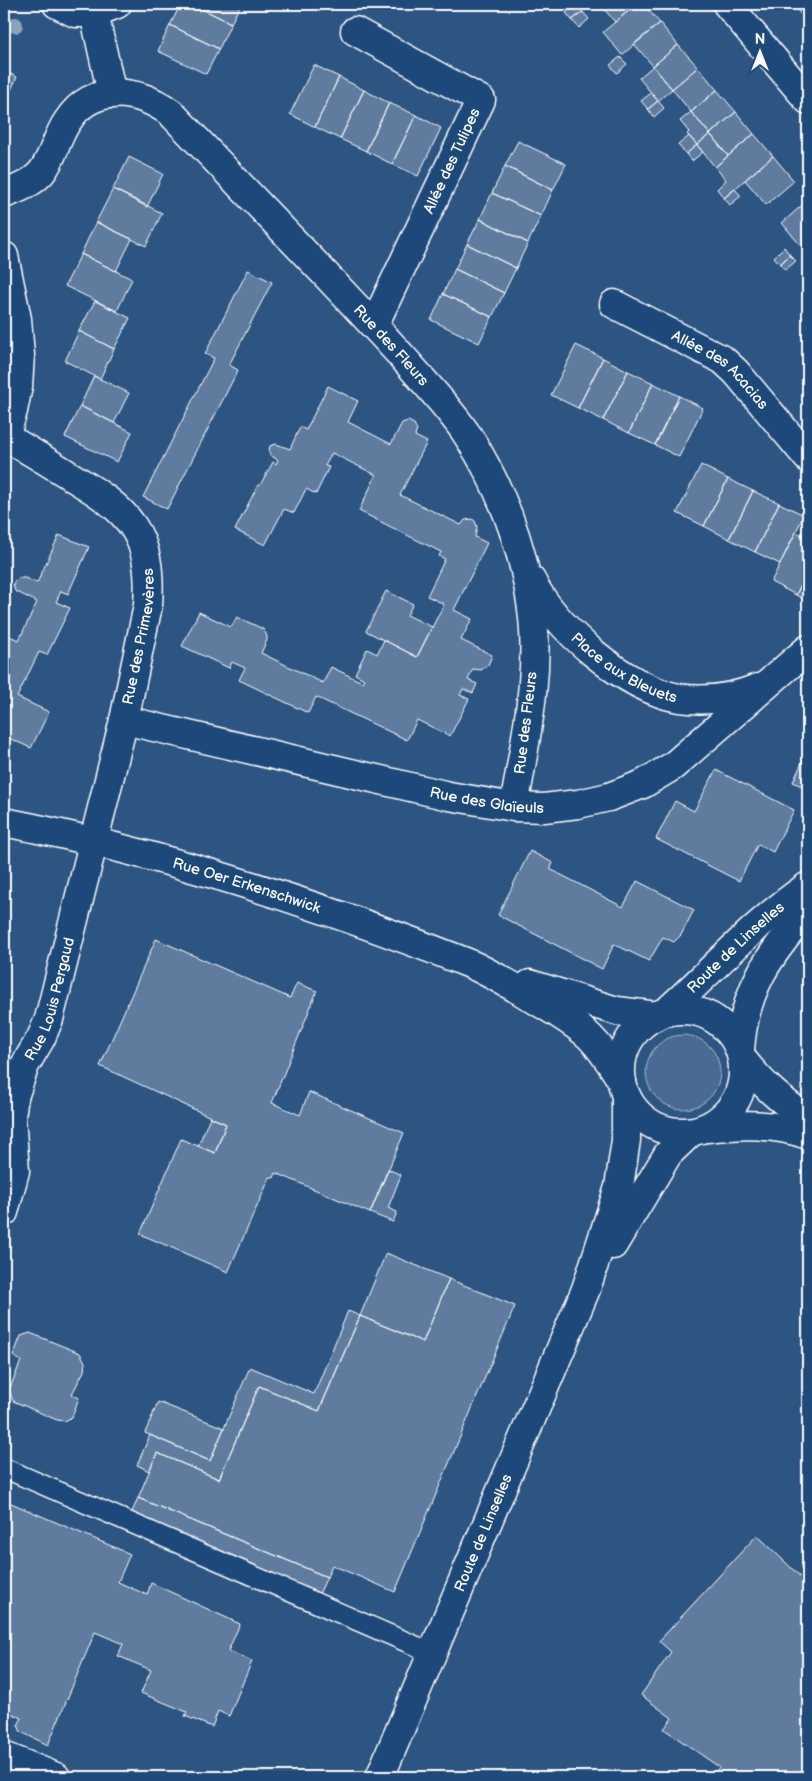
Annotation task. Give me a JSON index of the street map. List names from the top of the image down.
{
  "streets": {
    "street": [
      "Allée des Tulipes",
      "Rue des Fleurs",
      "Allée des Acacias",
      "Rue des Primevères",
      "Place aux Bleuets",
      "Rue des Glaïeuls",
      "Rue Oer Erkenschwick",
      "Route de Linselles",
      "Rue Louis Pergaud"
    ]
  },
  "crossings": [
    ["Allée des Tulipes", "Rue des Fleurs"],
    ["Rue des Fleurs", "Place aux Bleuets"],
    ["Rue des Fleurs", "Rue des Glaïeuls"],
    ["Rue des Primevères", "Rue des Glaïeuls"],
    ["Rue des Primevères", "Rue Oer Erkenschwick"],
    ["Rue des Primevères", "Rue Louis Pergaud"],
    ["Place aux Bleuets", "Rue des Glaïeuls"],
    ["Rue Oer Erkenschwick", "Route de Linselles"],
    ["Rue Oer Erkenschwick", "Rue Louis Pergaud"]
  ],
  "north": "top"
}
